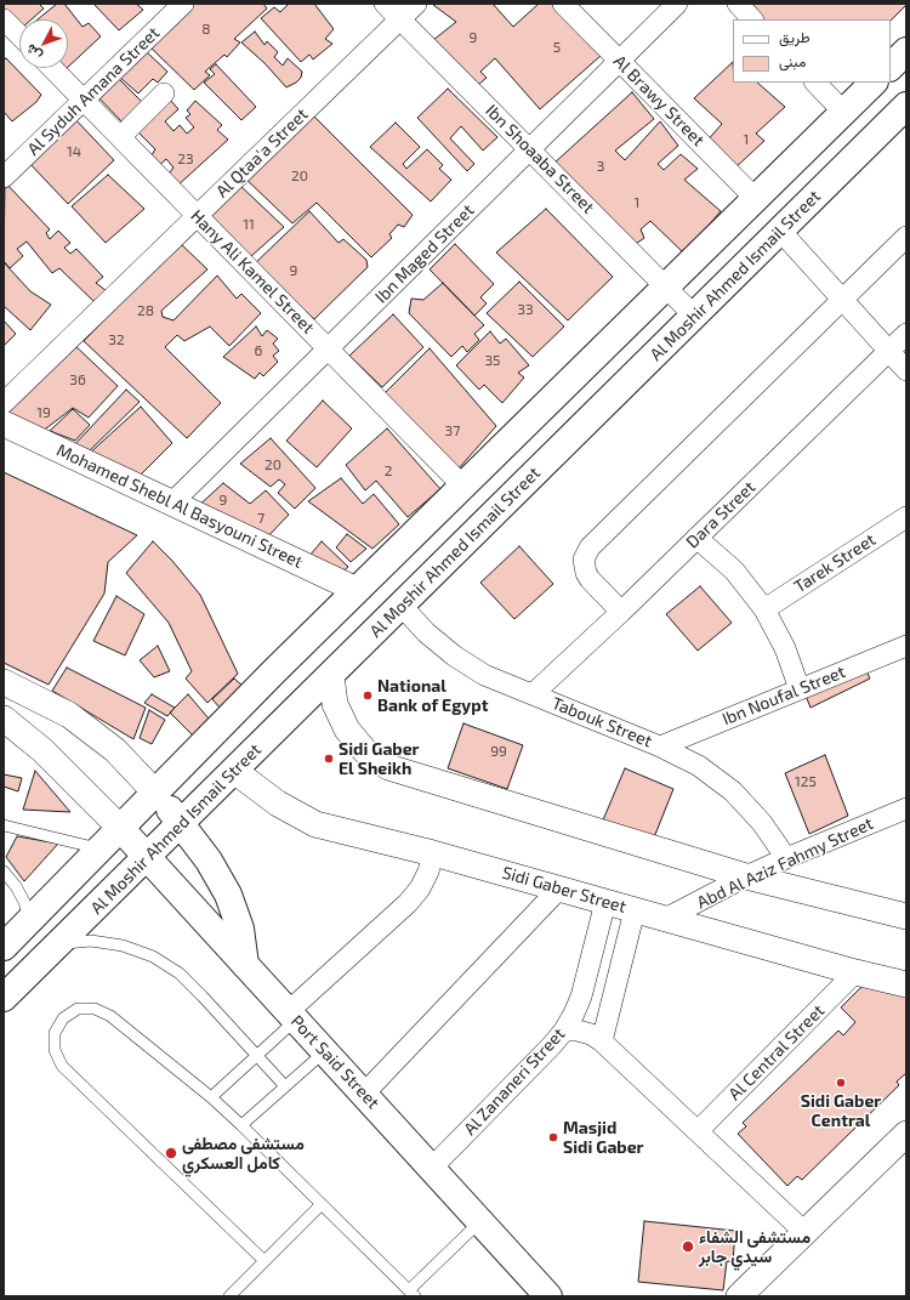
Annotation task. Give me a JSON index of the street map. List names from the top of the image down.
{
  "streets": {
    "main road": ["Al Moshir Ahmed Ismail Street", "Port Said Street"],
    "street": [
      "Al Syduh Amana Street",
      "Al Brawy Street",
      "Al Qtaa'a Street",
      "Ibn Shoaaba Street",
      "Ibn Maged Street",
      "Hany Ali Kamel Street",
      "Mohamed Shebl Al Basyouni Street",
      "Dara Street",
      "Tarek Street",
      "Ibn Noufal Street",
      "Tabouk Street",
      "Abd Al Aziz Fahmy Street",
      "Sidi Gaber Street",
      "Al Central Street",
      "Al Zananeri Street"
    ]
  },
  "crossings": [
    ["Al Syduh Amana Street", "Hany Ali Kamel Street"],
    ["Al Brawy Street", "Ibn Maged Street"],
    ["Al Qtaa'a Street", "Ibn Shoaaba Street"],
    ["Al Qtaa'a Street", "Hany Ali Kamel Street"],
    ["Ibn Shoaaba Street", "Ibn Maged Street"],
    ["Ibn Shoaaba Street", "Al Moshir Ahmed Ismail Street"],
    ["Ibn Maged Street", "Hany Ali Kamel Street"],
    ["Ibn Maged Street", "Mohamed Shebl Al Basyouni Street"],
    ["Al Moshir Ahmed Ismail Street", "Tabouk Street"],
    ["Al Moshir Ahmed Ismail Street", "Sidi Gaber Street"],
    ["Al Moshir Ahmed Ismail Street", "Port Said Street"],
    ["Dara Street", "Tabouk Street"],
    ["Ibn Noufal Street", "Tabouk Street"],
    ["Tabouk Street", "Abd Al Aziz Fahmy Street"],
    ["Abd Al Aziz Fahmy Street", "Sidi Gaber Street"],
    ["Sidi Gaber Street", "Al Central Street"],
    ["Sidi Gaber Street", "Al Zananeri Street"],
    ["Port Said Street", "Al Zananeri Street"]
  ],
  "places": [
    "National Bank of Egypt",
    "Sidi Gaber El Sheikh",
    "Sidi Gaber Central",
    "Masjid Sidi Gaber",
    "مستشفى مصطفى كامل العسكري",
    "مستشفى الشفاء سيدي جابر"
  ],
  "house_numbers": [
    "8",
    "9",
    "5",
    "1",
    "14",
    "23",
    "3",
    "20",
    "1",
    "11",
    "9",
    "33",
    "28",
    "32",
    "6",
    "35",
    "36",
    "19",
    "37",
    "20",
    "2",
    "9",
    "7",
    "99",
    "125"
  ],
  "legend": ["طريق", "مبنى"],
  "north": "bottom left"
}
